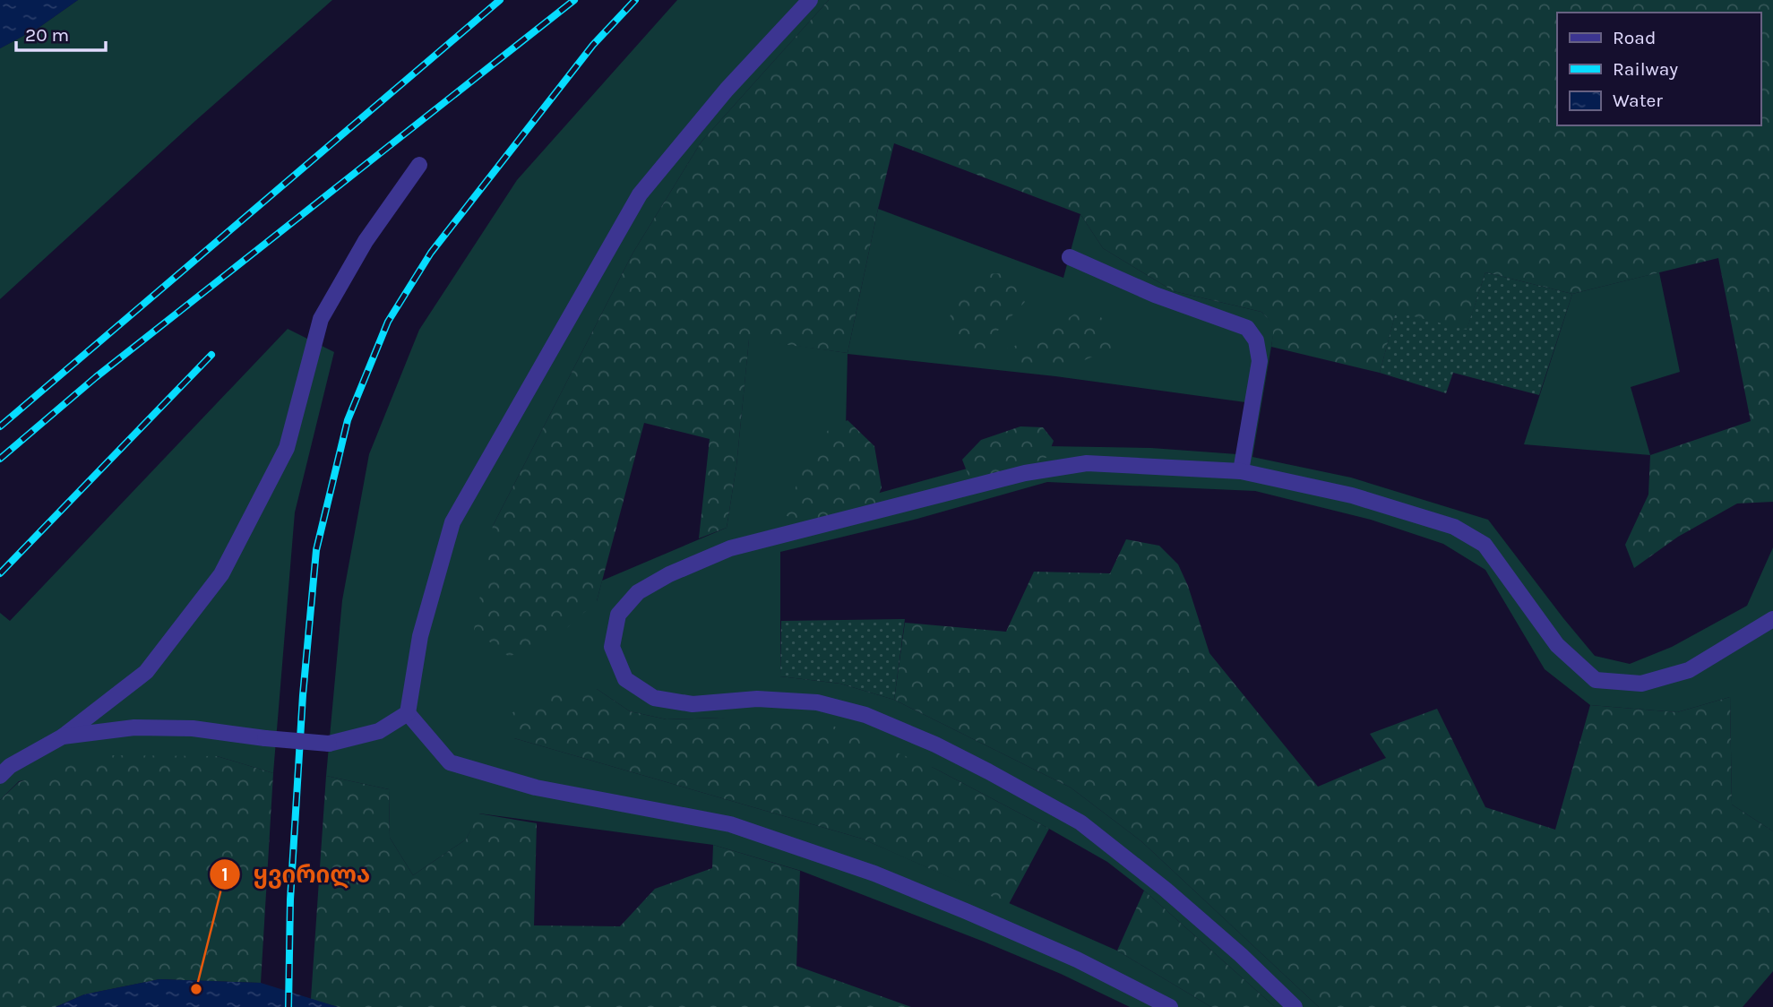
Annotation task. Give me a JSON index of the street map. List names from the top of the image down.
{
  "places": ["ყვირილა"],
  "legend": ["Road", "Railway", "Water"],
  "scale_bar": "20 m"
}
